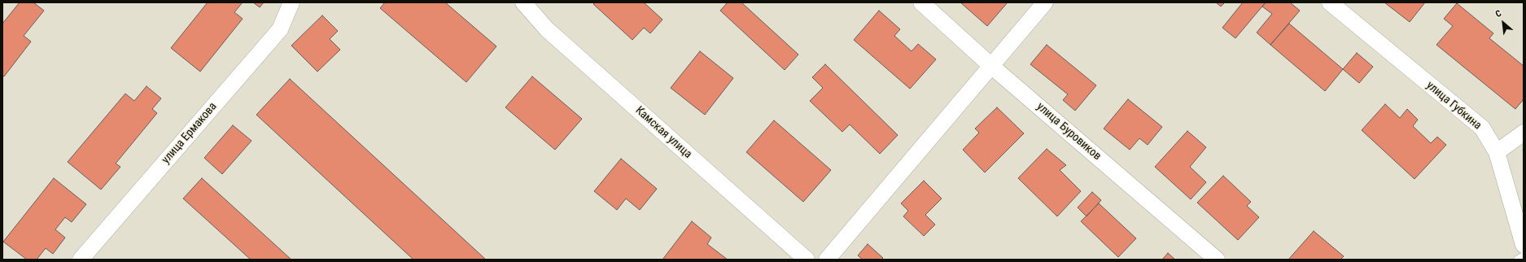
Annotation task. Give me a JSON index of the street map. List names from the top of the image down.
{
  "streets": {
    "street": [
      "улица Губкина",
      "улица Буровиков",
      "Камская улица",
      "улица Ермакова"
    ]
  },
  "north": "top left"
}
